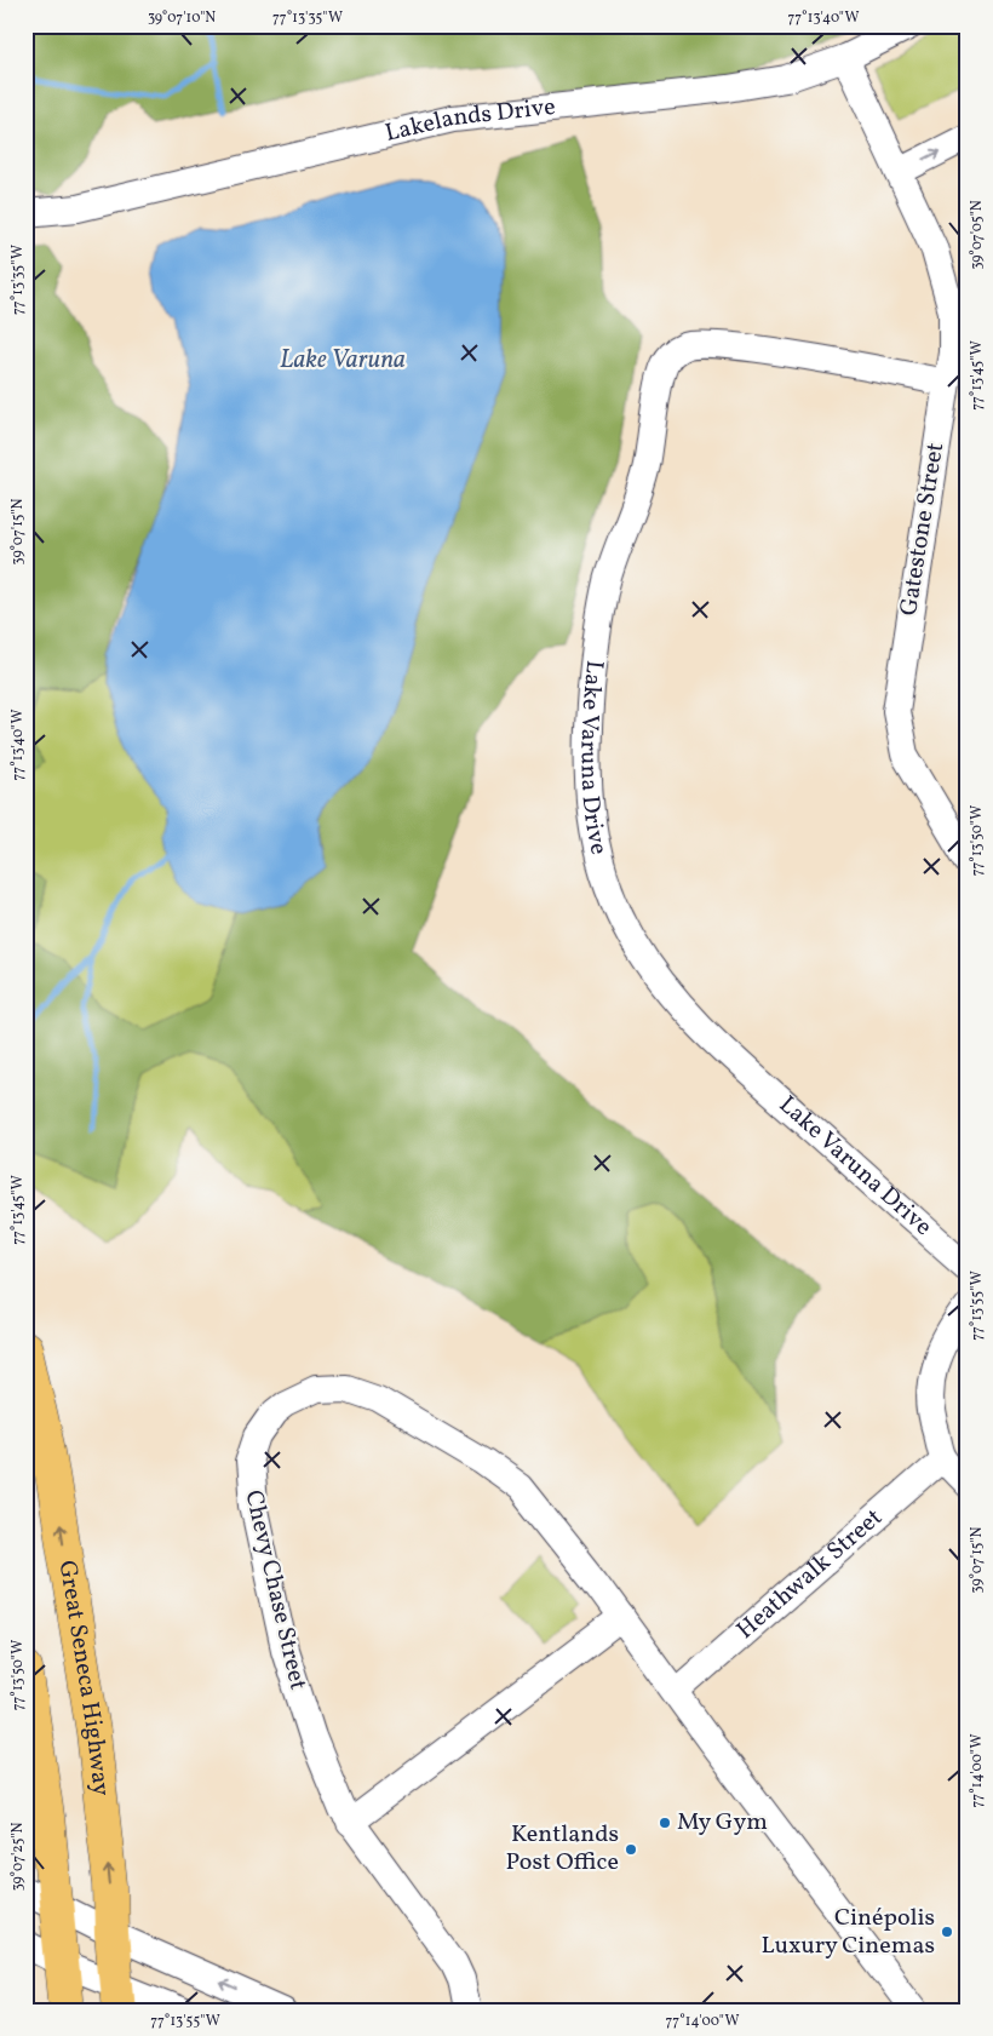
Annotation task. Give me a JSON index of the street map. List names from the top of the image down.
{
  "streets": {
    "main road": ["Great Seneca Highway"],
    "street": [
      "Lakelands Drive",
      "Gatestone Street",
      "Lake Varuna Drive",
      "Heathwalk Street",
      "Chevy Chase Street"
    ]
  },
  "crossings": [
    ["Lakelands Drive", "Gatestone Street"],
    ["Gatestone Street", "Lake Varuna Drive"],
    ["Heathwalk Street", "Chevy Chase Street"]
  ],
  "water": ["Lake Varuna"],
  "places": ["My Gym", "Kentlands Post Office", "Cinépolis Luxury Cinemas"],
  "coordinates": [
    "39°07'10\"N",
    "77°13'35\"W",
    "77°13'40\"W",
    "39°07'05\"N",
    "77°13'45\"W",
    "39°07'15\"N",
    "77°13'50\"W",
    "77°13'55\"W",
    "77°14'00\"W",
    "39°07'25\"N"
  ]
}
